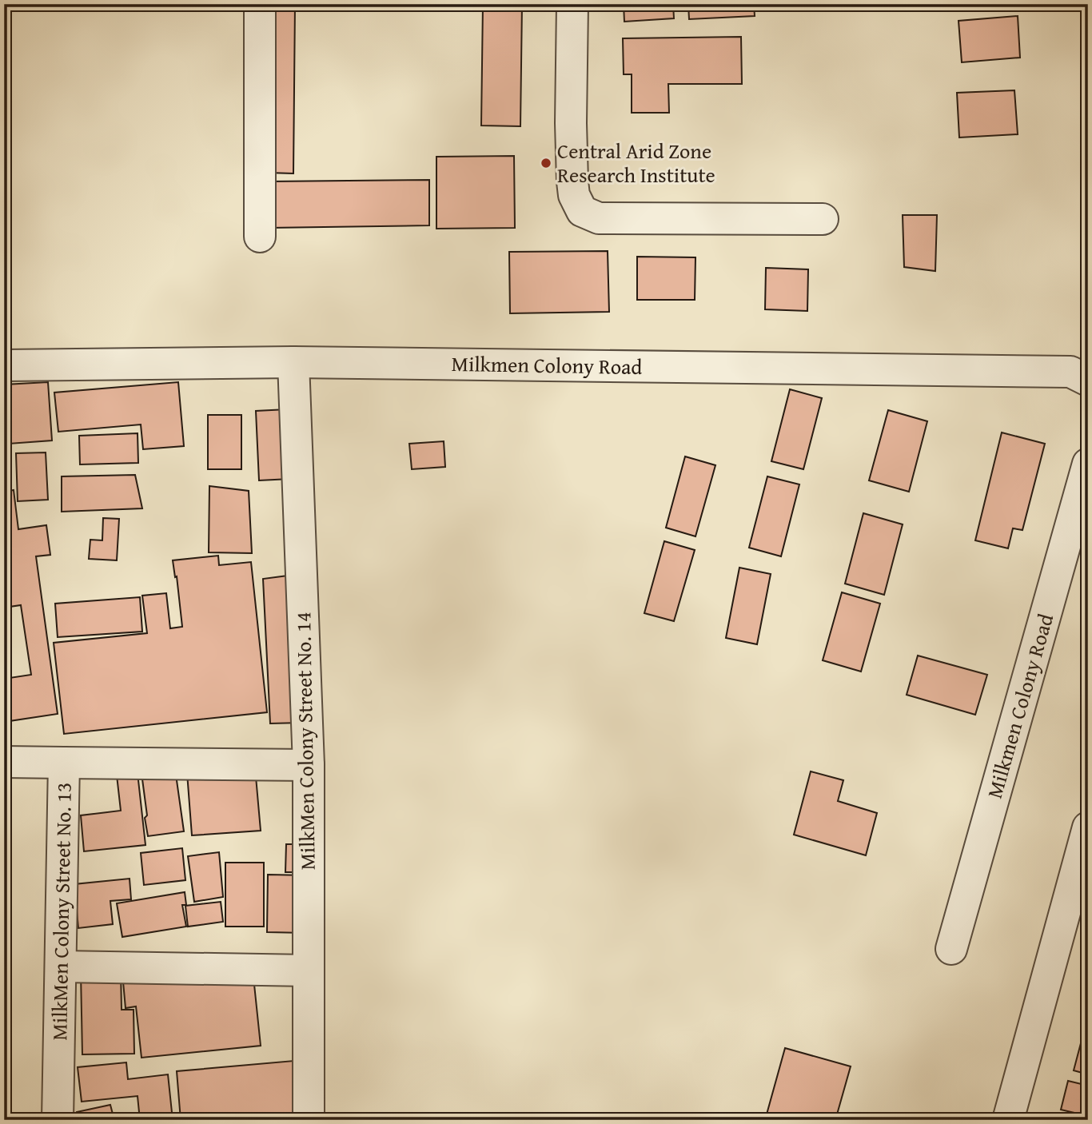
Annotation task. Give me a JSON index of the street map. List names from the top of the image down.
{
  "streets": {
    "street": ["Milkmen Colony Road", "MilkMen Colony Street No. 14", "MilkMen Colony Street No. 13"]
  },
  "crossings": [
    ["Milkmen Colony Road", "MilkMen Colony Street No. 14"]
  ],
  "places": ["Central Arid Zone Research Institute"]
}
